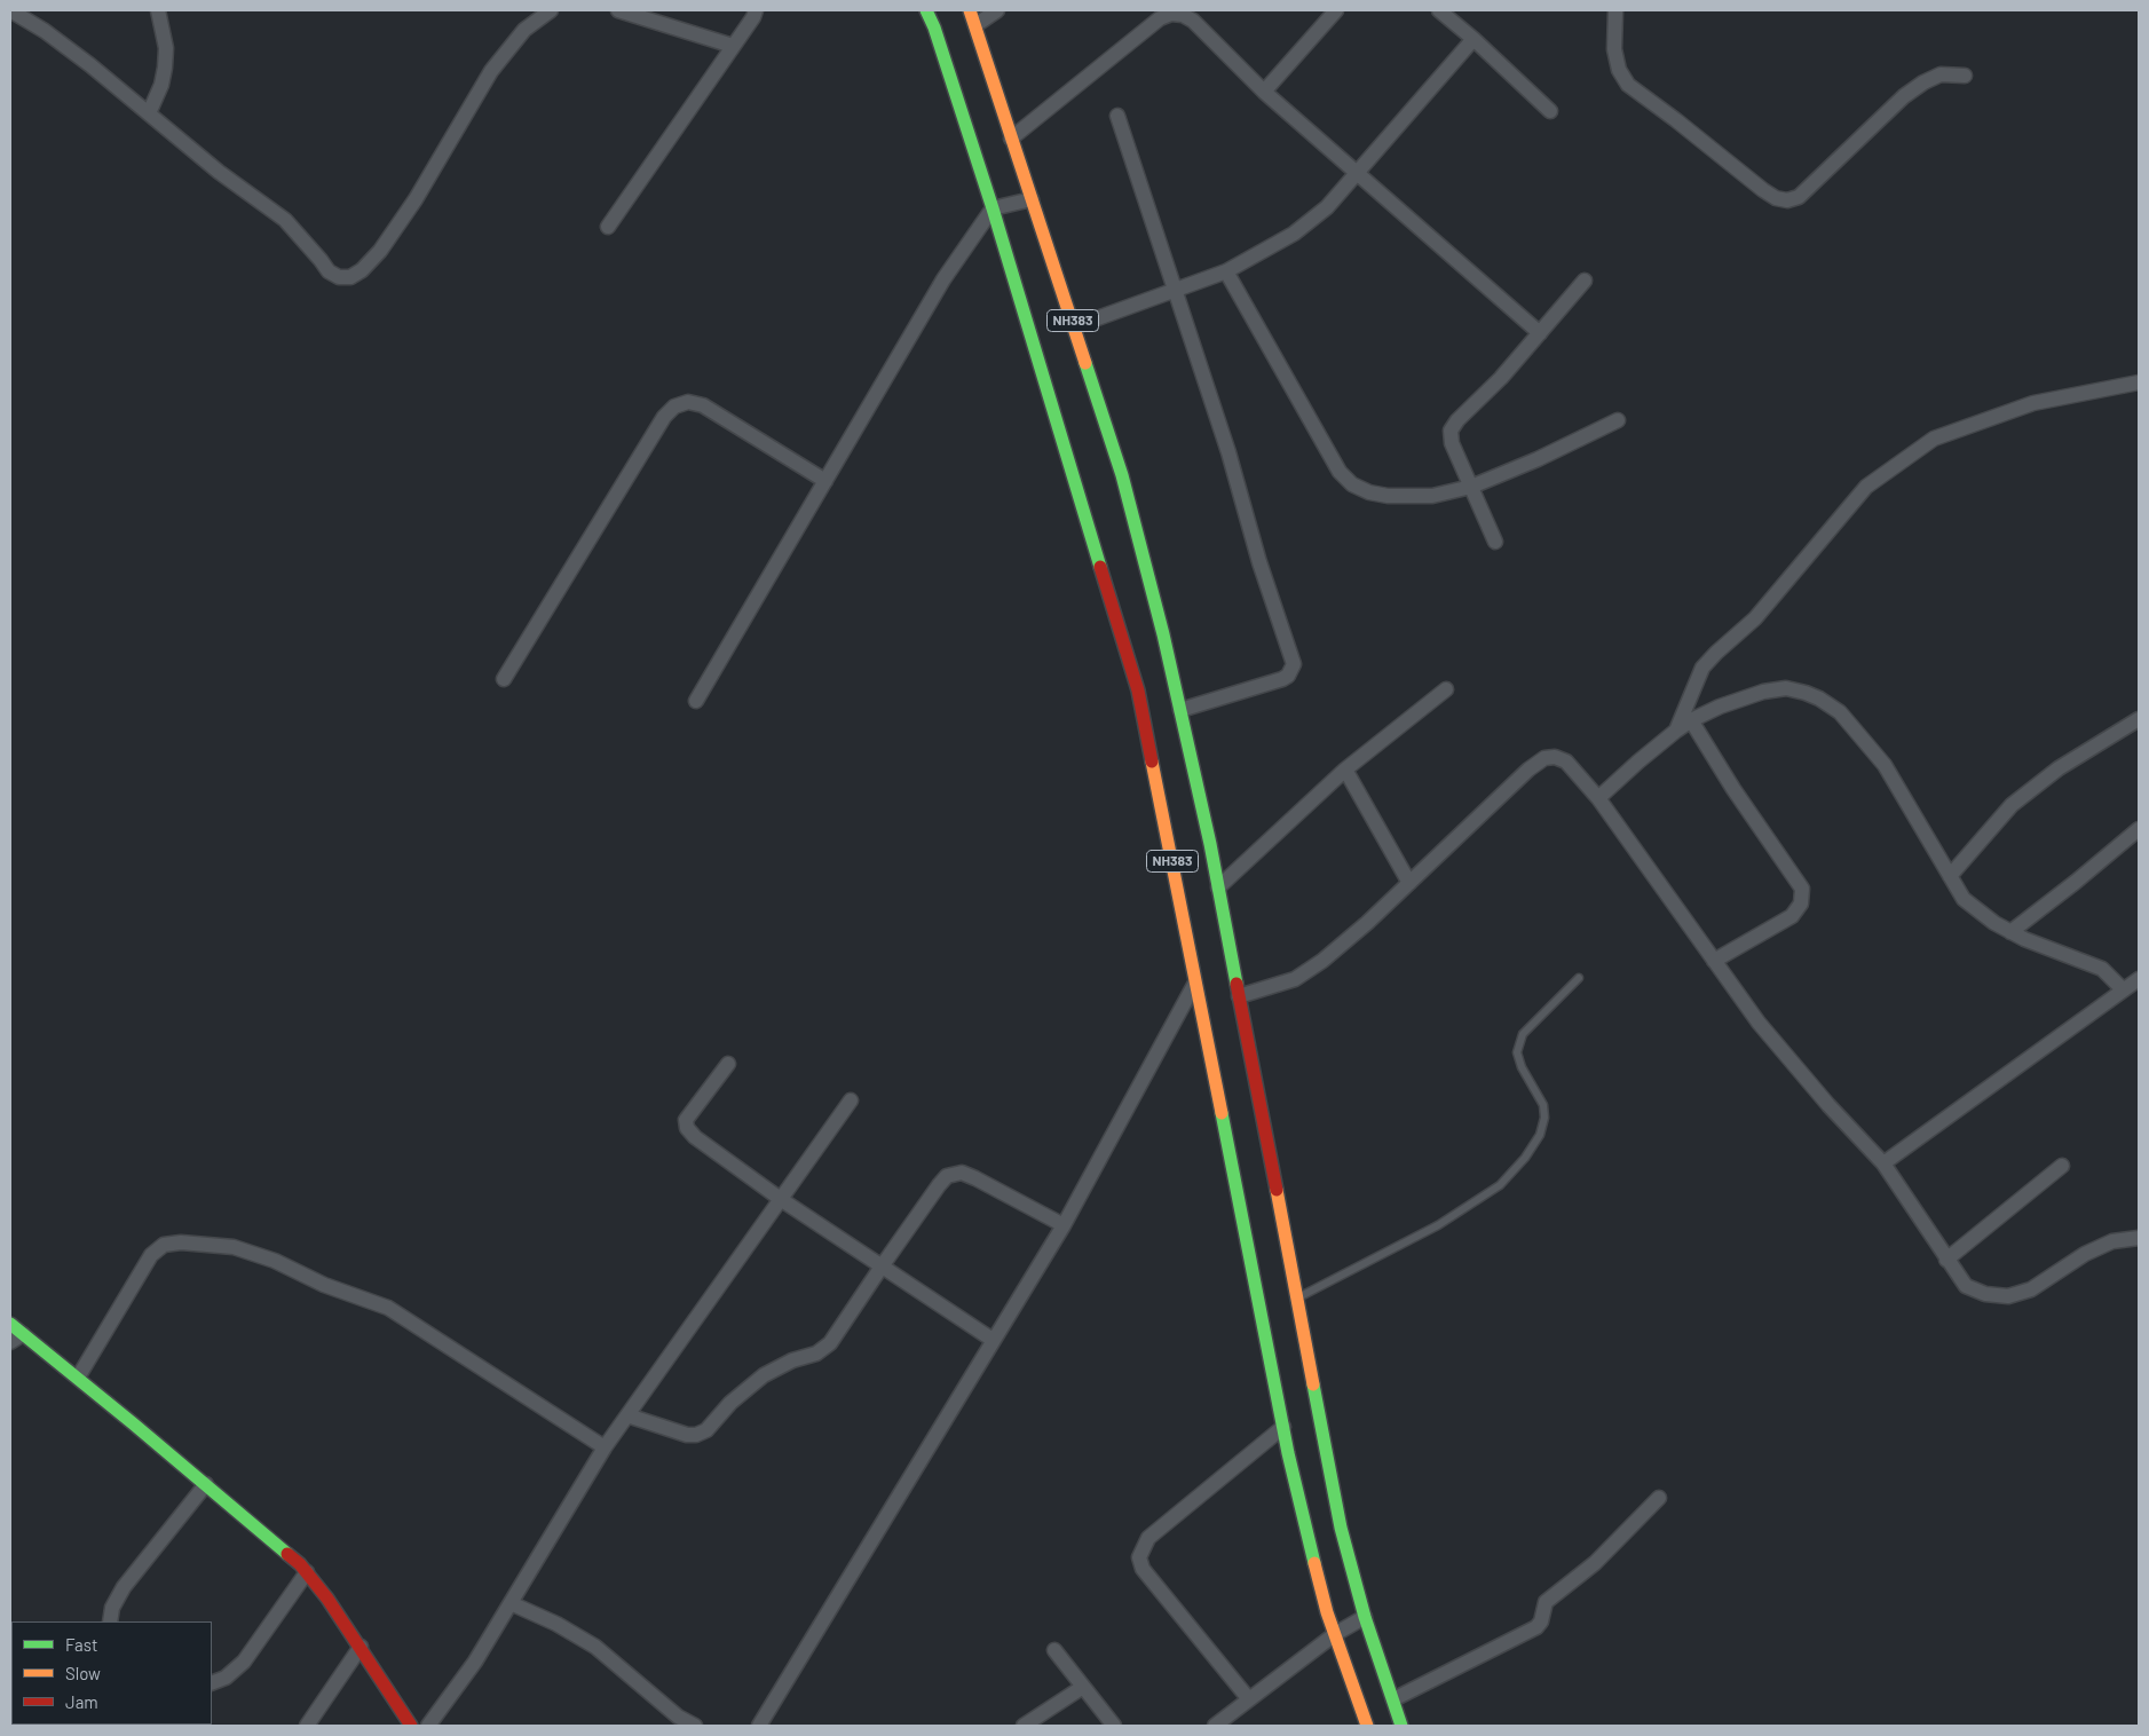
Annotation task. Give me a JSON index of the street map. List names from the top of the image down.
{
  "streets": {
    "main road": ["NH383"]
  },
  "legend": ["Fast", "Slow", "Jam"]
}
